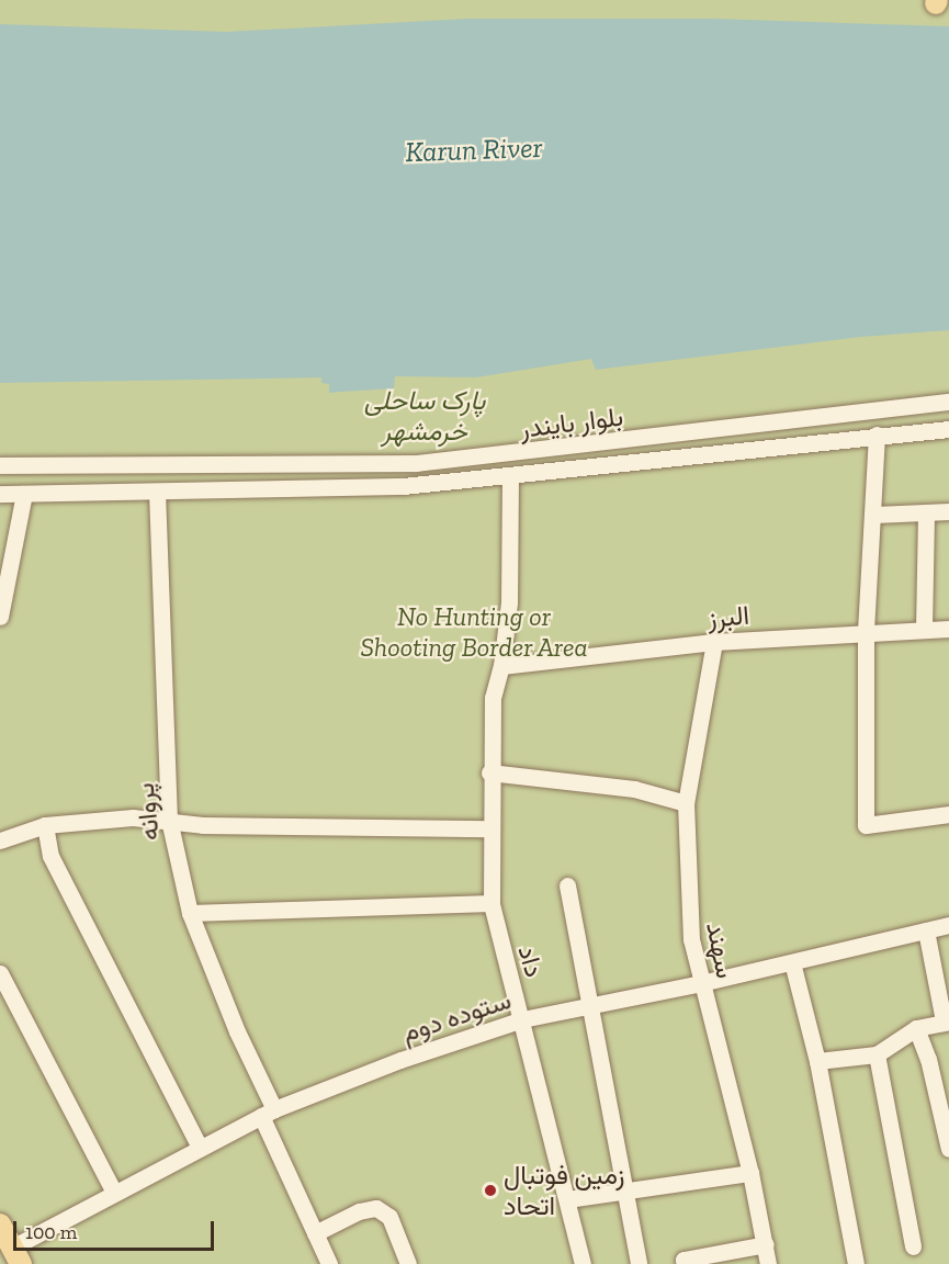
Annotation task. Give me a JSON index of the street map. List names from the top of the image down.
{
  "streets": {
    "street": [
      "بلوار بایندر",
      "البرز",
      "پروانه",
      "سهند",
      "داد",
      "ستوده دوم"
    ]
  },
  "crossings": [
    ["بلوار بایندر", "پروانه"],
    ["بلوار بایندر", "داد"],
    ["البرز", "سهند"],
    ["البرز", "داد"],
    ["پروانه", "ستوده دوم"],
    ["سهند", "ستوده دوم"],
    ["داد", "ستوده دوم"]
  ],
  "water": ["Karun River"],
  "parks": ["پارک ساحلی خرمشهر", "No Hunting or Shooting Border Area"],
  "places": ["زمین فوتبال اتحاد"],
  "scale_bar": "100 m"
}
